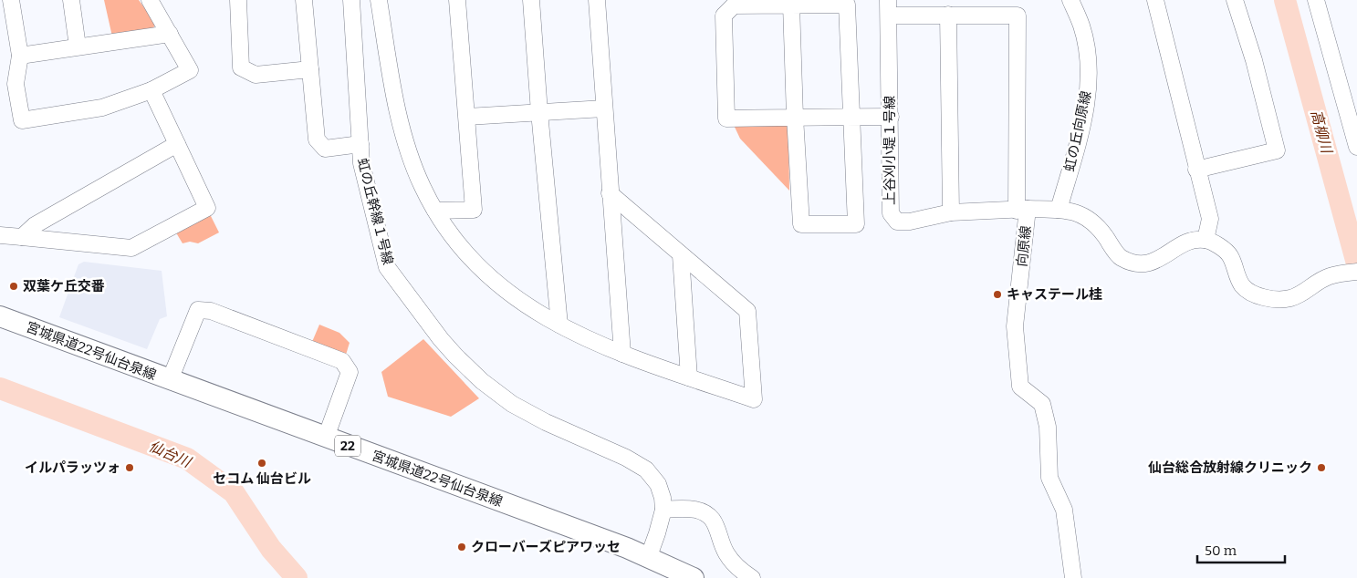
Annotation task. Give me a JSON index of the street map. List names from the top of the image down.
{
  "streets": {
    "main road": ["宮城県道22号仙台泉線", "22"],
    "street": [
      "虹の丘向原線",
      "上谷刈小堤１号線",
      "虹の丘幹線１号線",
      "向原線"
    ]
  },
  "crossings": [
    ["虹の丘向原線", "向原線"],
    ["上谷刈小堤１号線", "向原線"],
    ["虹の丘幹線１号線", "宮城県道22号仙台泉線"]
  ],
  "water": ["高柳川", "仙台川"],
  "places": [
    "双葉ケ丘交番",
    "キャステール桂",
    "セコム 仙台ビル",
    "イルパラッツォ",
    "仙台総合放射線クリニック",
    "クローバーズピアワッセ"
  ],
  "scale_bar": "50 m"
}
